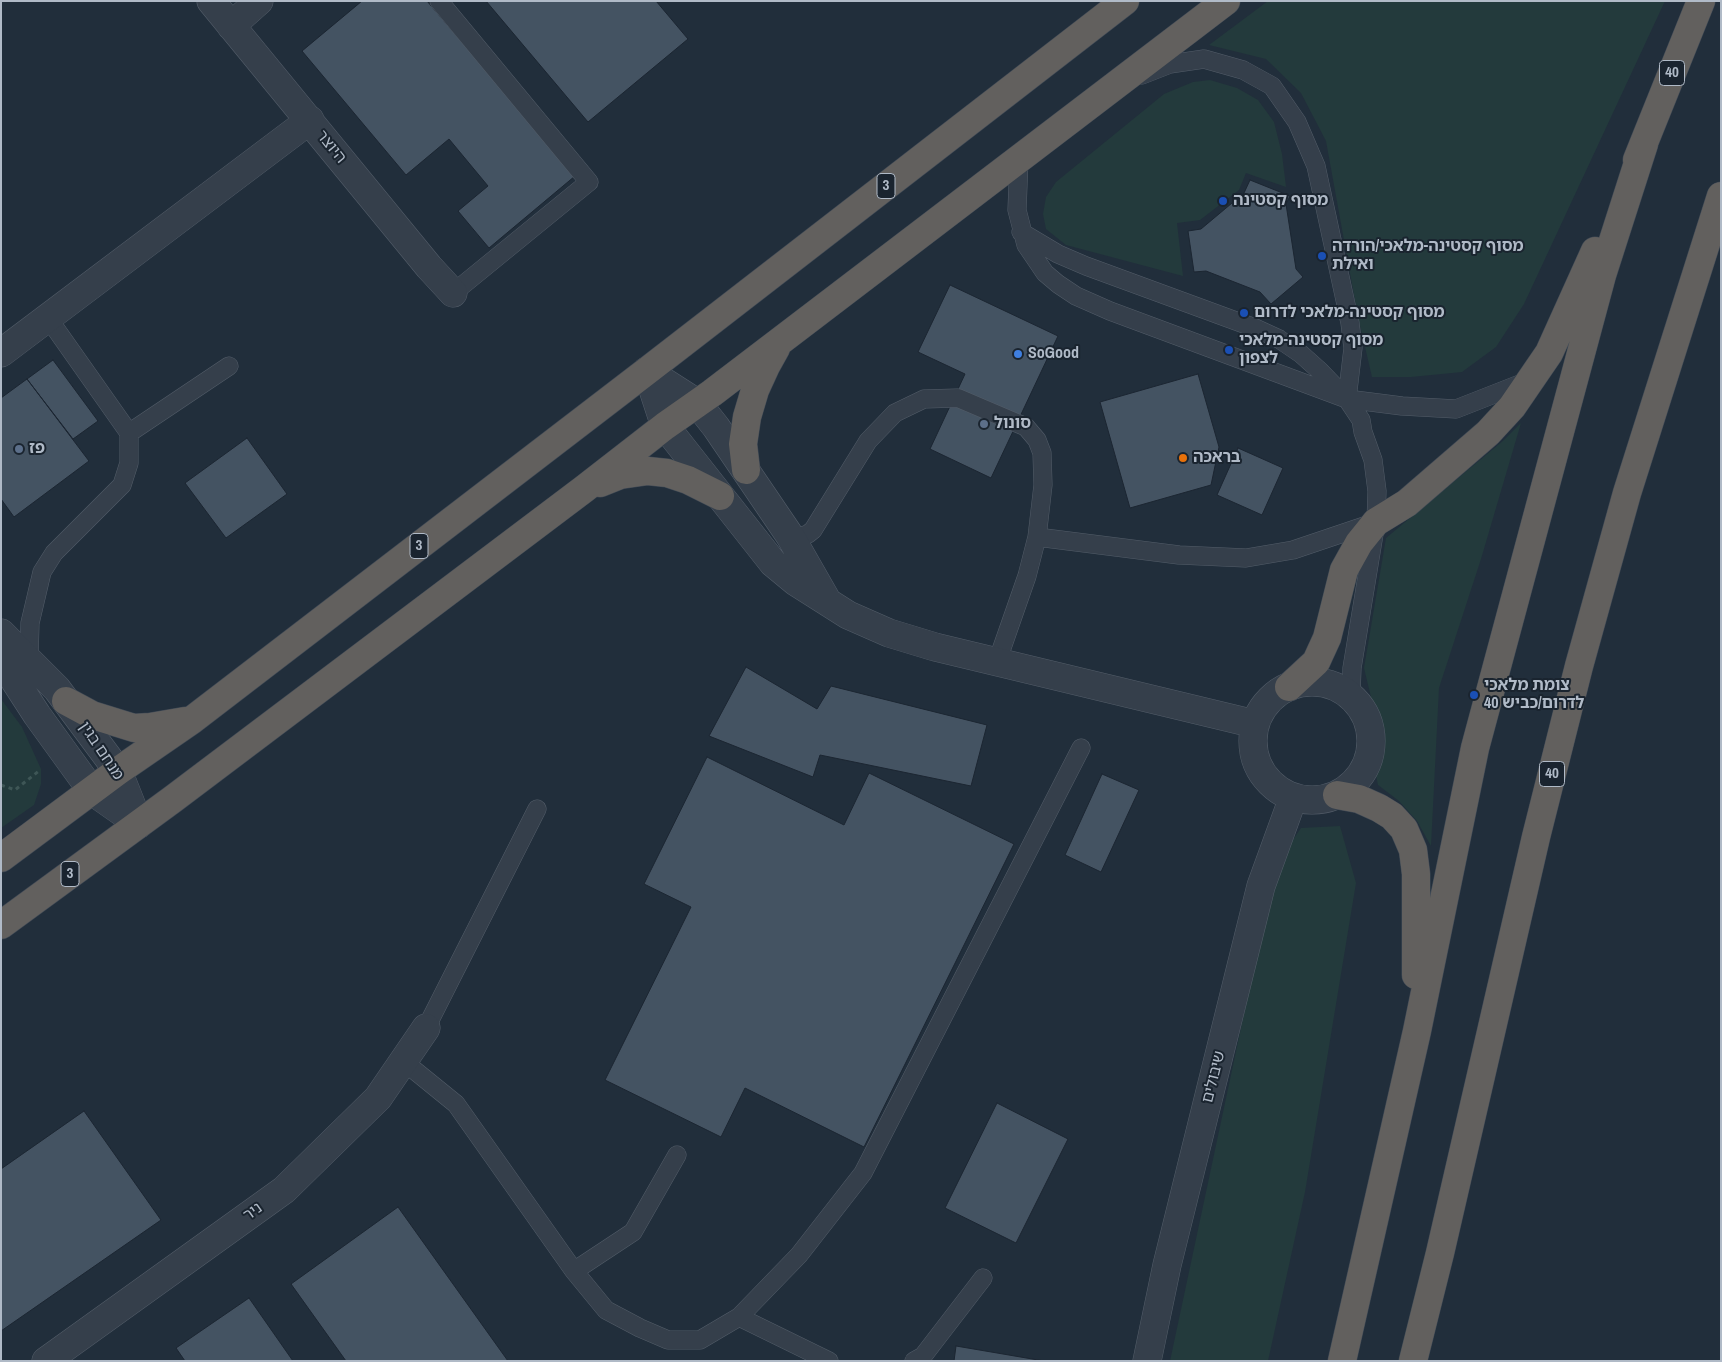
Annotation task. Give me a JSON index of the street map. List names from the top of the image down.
{
  "streets": {
    "highway": ["40", "3"],
    "street": [
      "היוצר",
      "מנחם בגין",
      "שיבולים",
      "ניר"
    ]
  },
  "crossings": [
    ["3", "מנחם בגין"]
  ],
  "places": [
    "מסוף קסטינה",
    "מסוף קסטינה-מלאכי/הורדה ואילת",
    "מסוף קסטינה-מלאכי לדרום",
    "מסוף קסטינה-מלאכי לצפון",
    "SoGood",
    "סונול",
    "פז",
    "בראכה",
    "צומת מלאכי לדרום/כביש 40"
  ]
}
